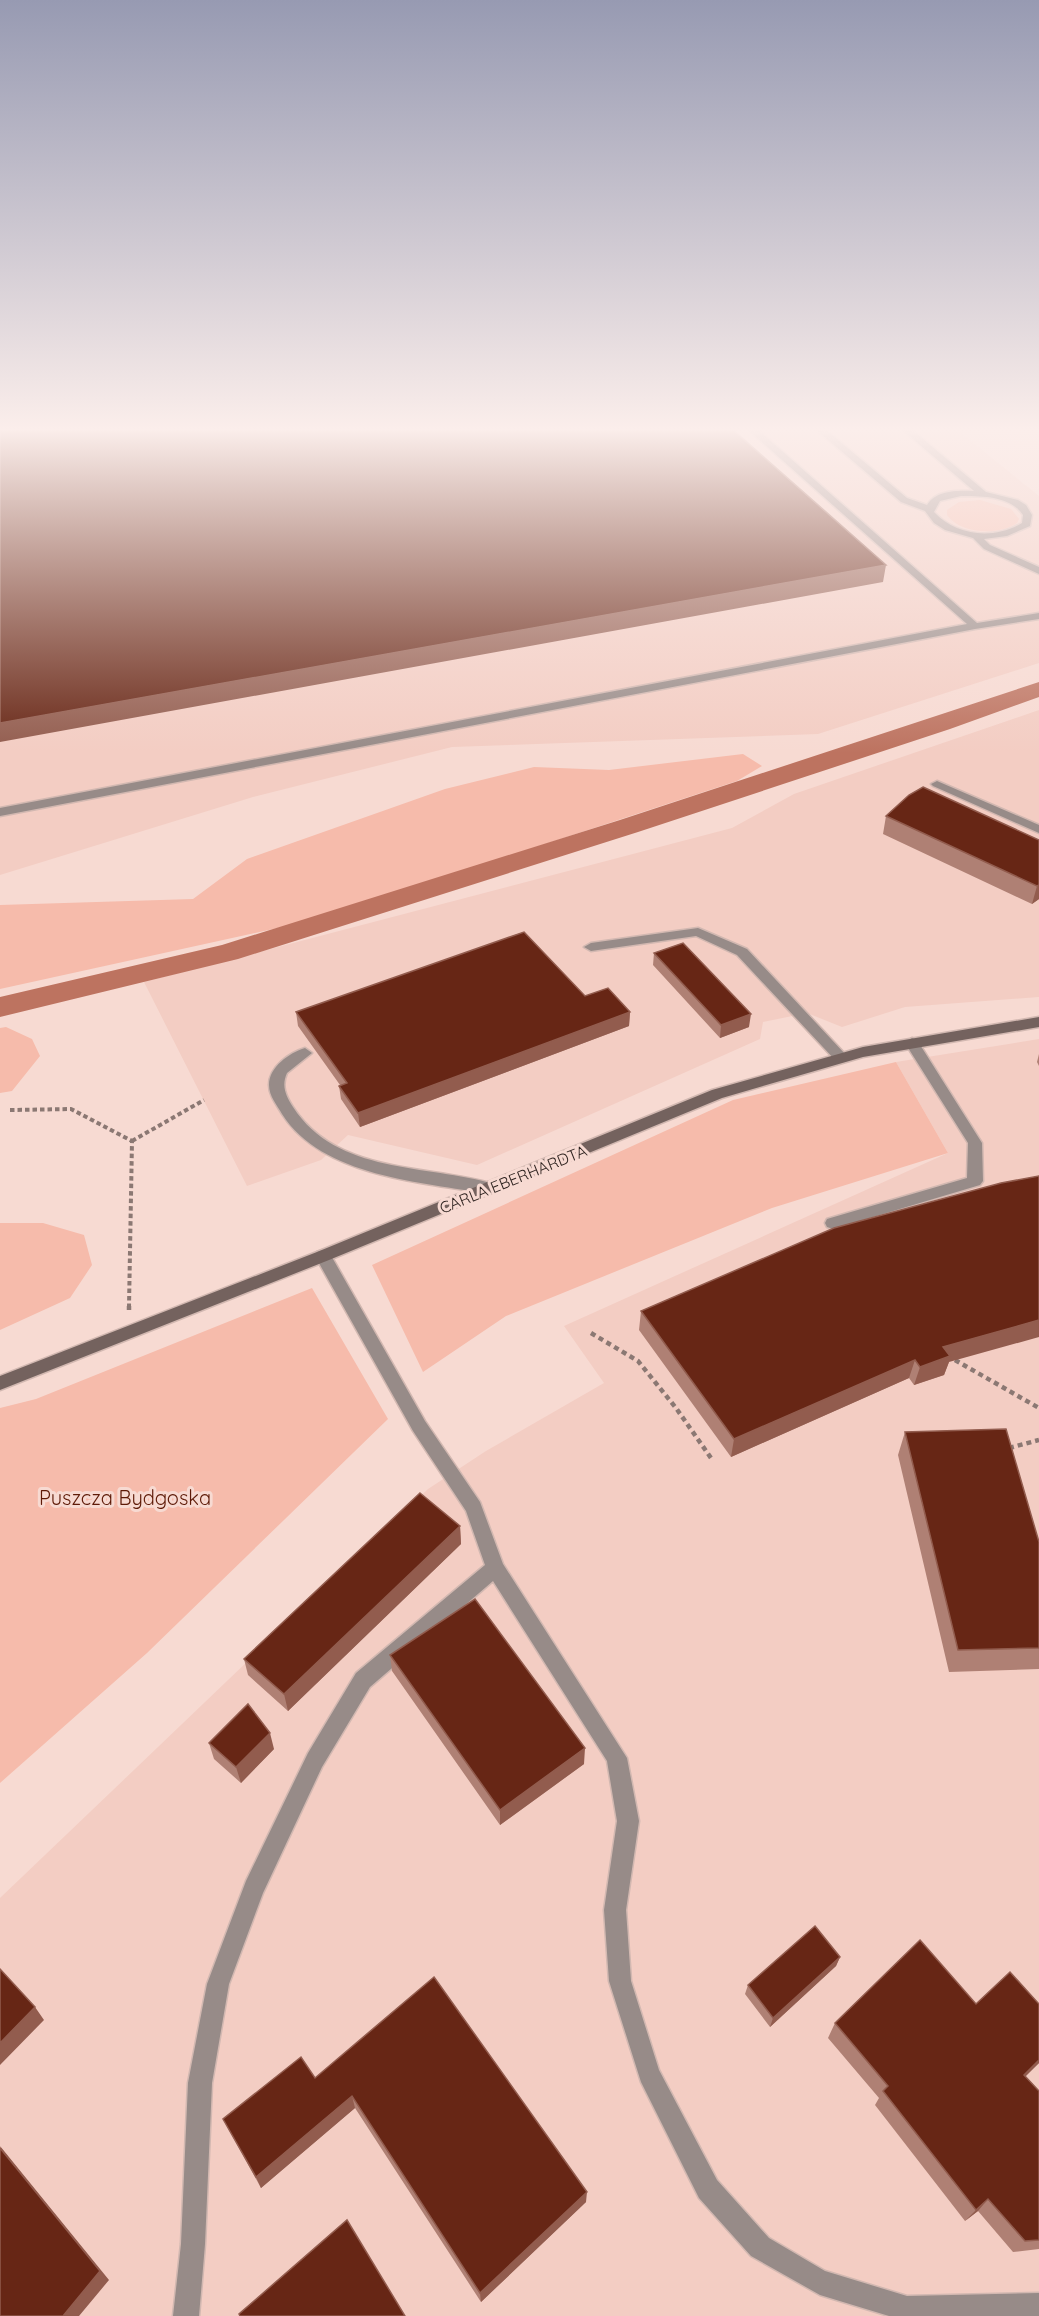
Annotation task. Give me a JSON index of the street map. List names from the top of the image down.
{
  "streets": {
    "street": ["CARLA EBERHARDTA"]
  },
  "parks": ["Puszcza Bydgoska"]
}
